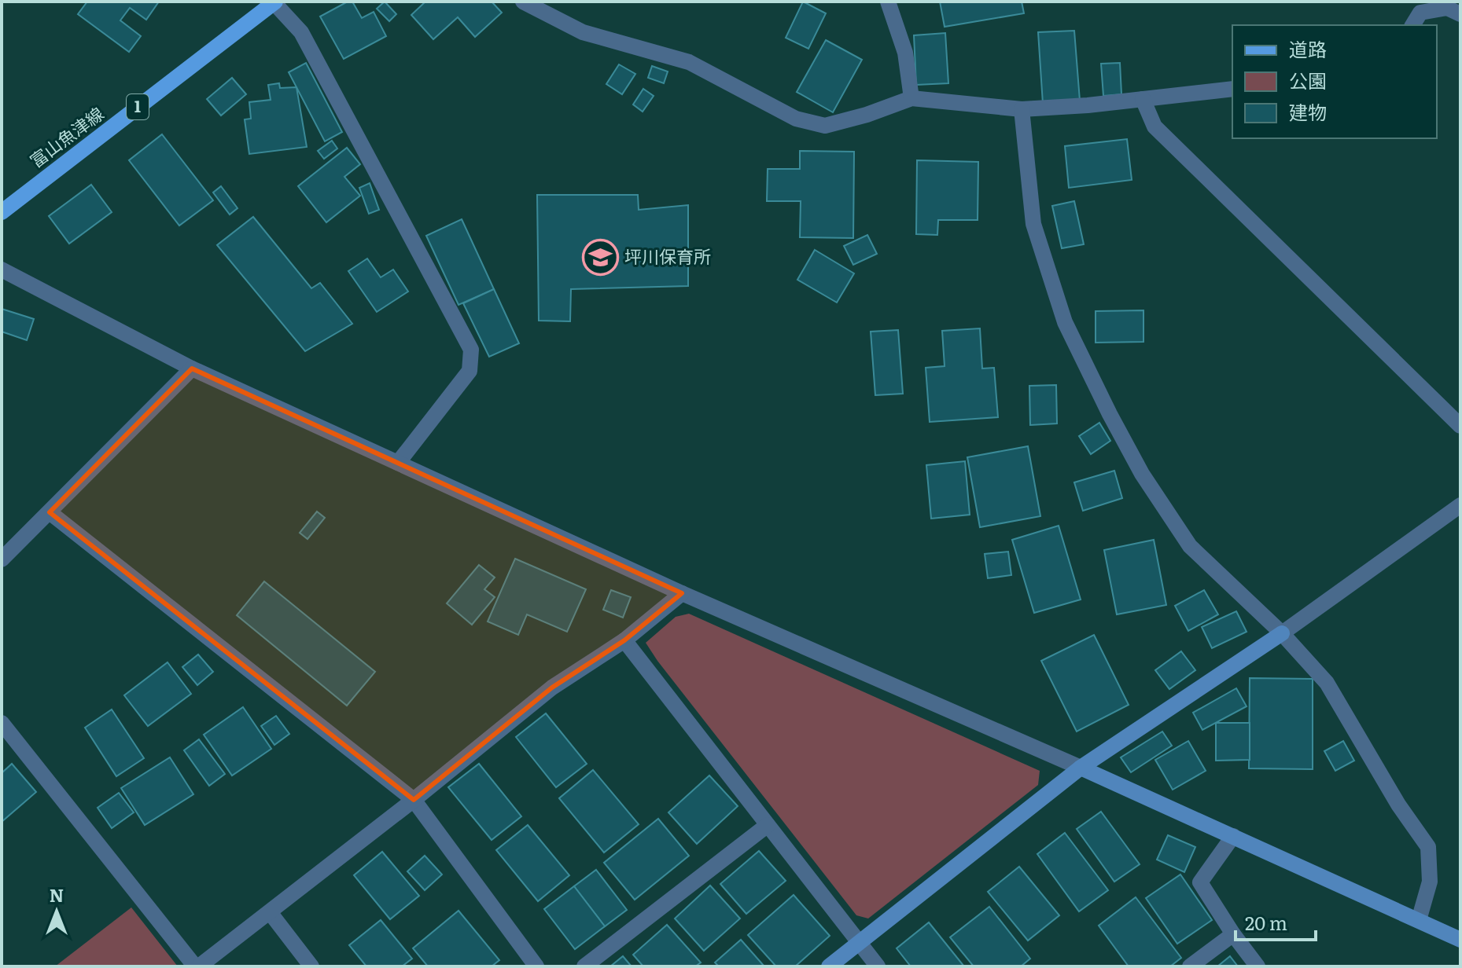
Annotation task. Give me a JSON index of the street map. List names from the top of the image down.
{
  "streets": {
    "main road": ["1", "富山魚津線"]
  },
  "places": {
    "school or university": ["坪川保育所"]
  },
  "legend": ["道路", "公園", "建物"],
  "scale_bar": "20 m",
  "north": "top"
}
